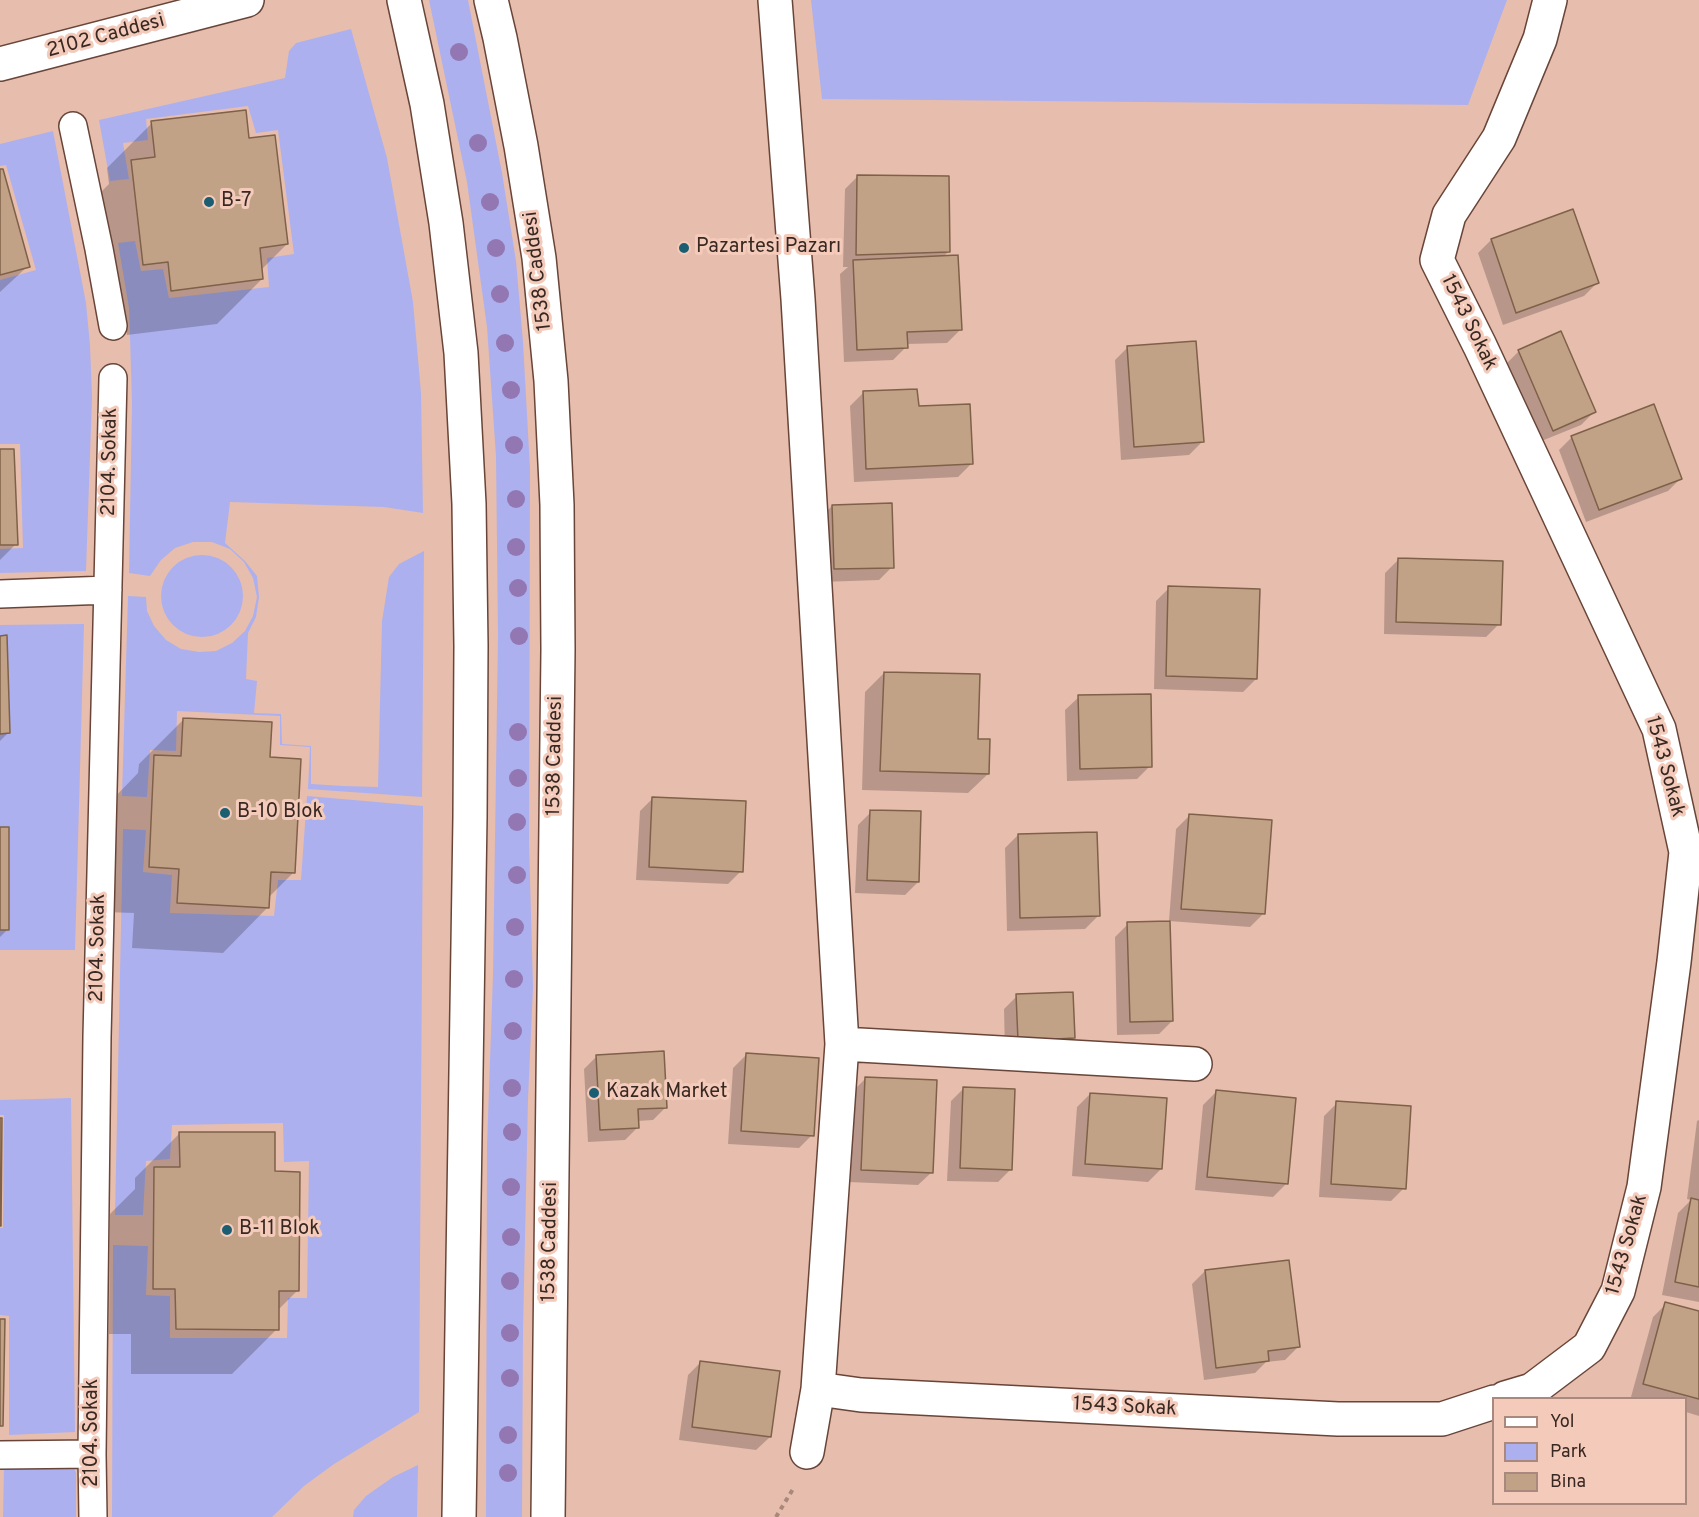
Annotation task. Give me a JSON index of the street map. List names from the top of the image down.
{
  "streets": {
    "street": [
      "2102 Caddesi",
      "1538 Caddesi",
      "1543 Sokak",
      "2104. Sokak"
    ]
  },
  "places": [
    "B-7",
    "Pazartesi Pazarı",
    "B-10 Blok",
    "Kazak Market",
    "B-11 Blok"
  ],
  "legend": ["Yol", "Park", "Bina"]
}
